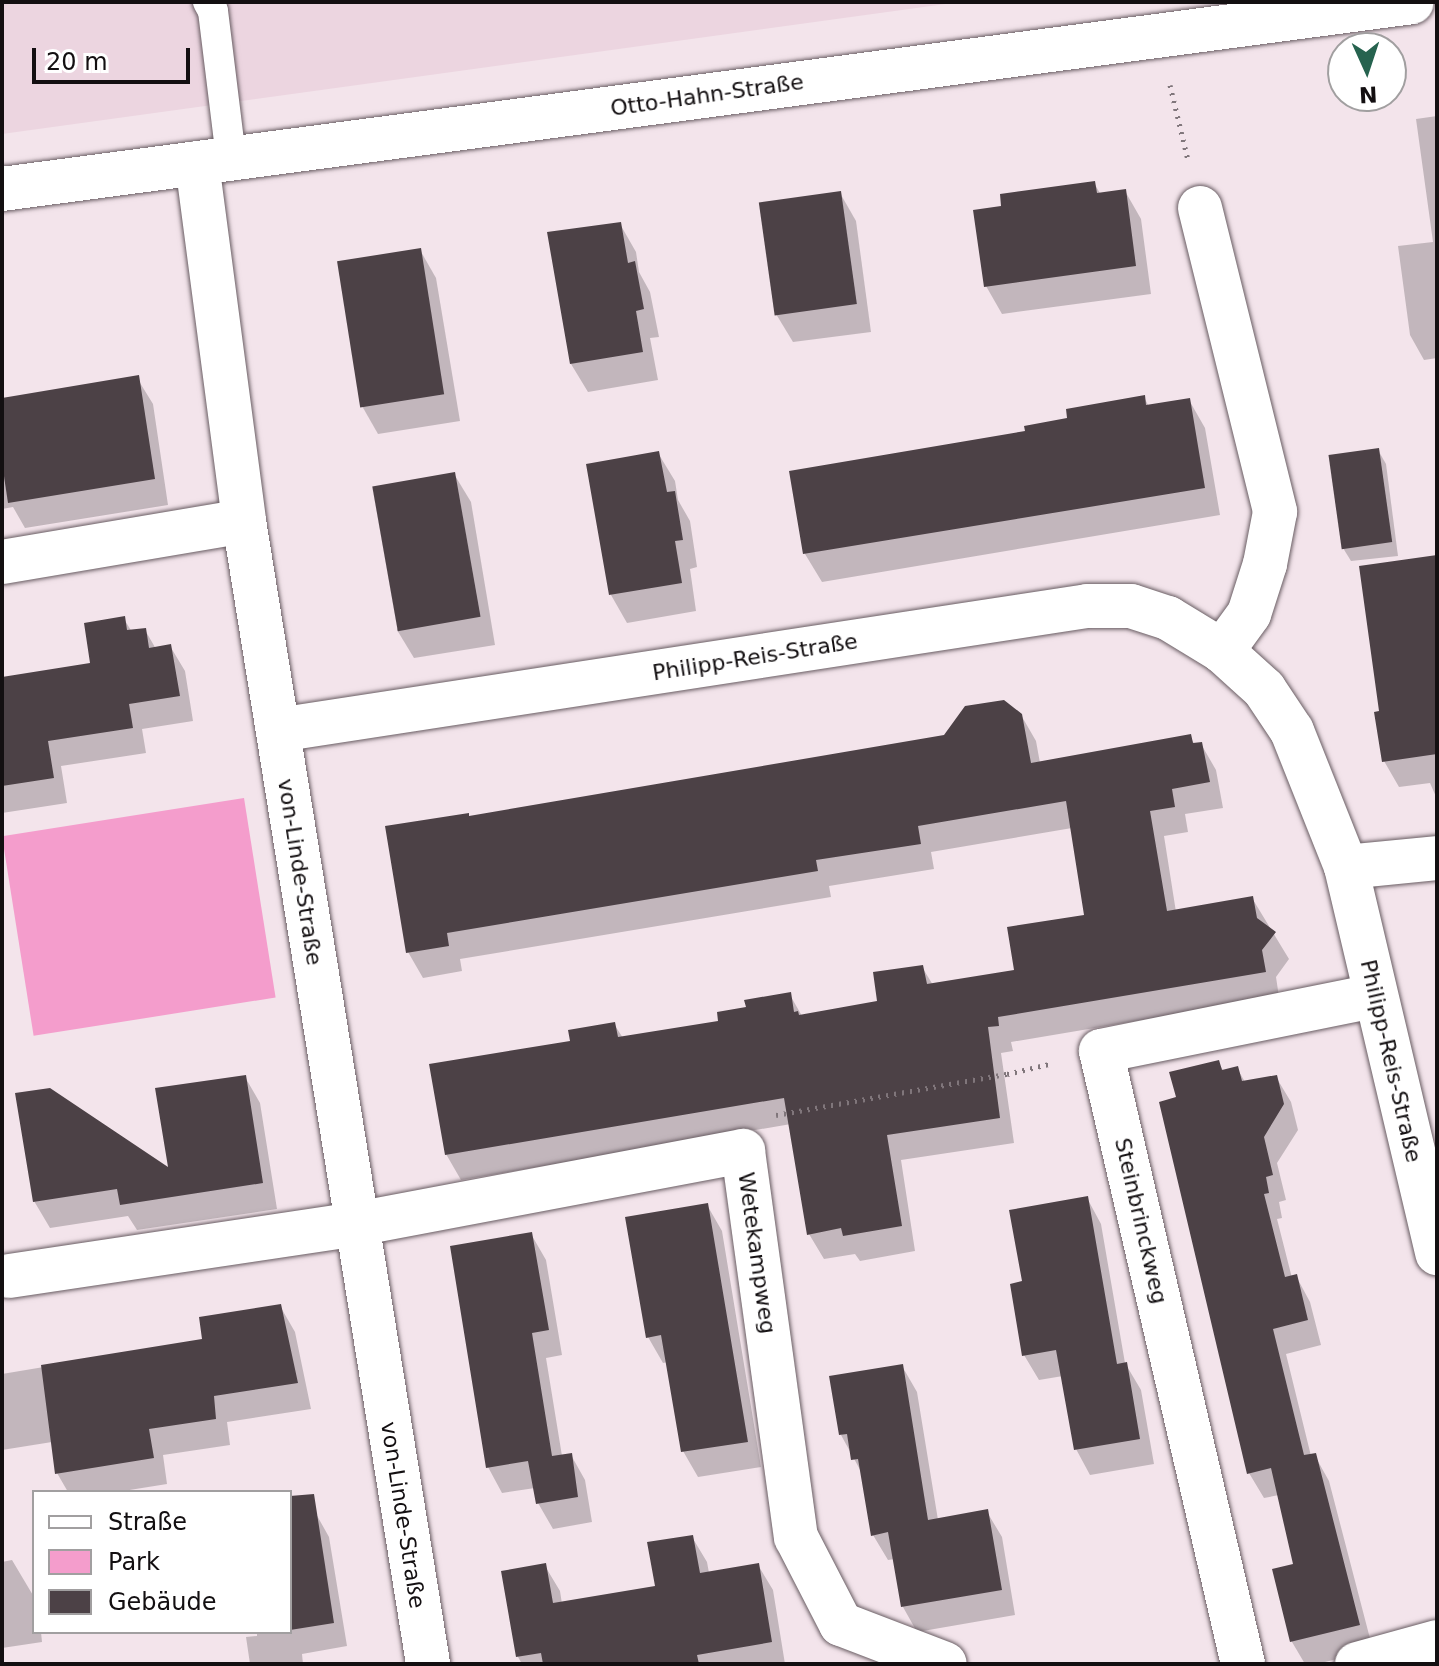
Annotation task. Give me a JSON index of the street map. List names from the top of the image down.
{
  "streets": {
    "street": [
      "Otto-Hahn-Straße",
      "Philipp-Reis-Straße",
      "von-Linde-Straße",
      "Steinbrinckweg",
      "Wetekampweg"
    ]
  },
  "crossings": [
    ["Otto-Hahn-Straße", "von-Linde-Straße"],
    ["Philipp-Reis-Straße", "von-Linde-Straße"],
    ["von-Linde-Straße", "Wetekampweg"]
  ],
  "legend": ["Straße", "Park", "Gebäude"],
  "scale_bar": "20 m",
  "north": "bottom"
}
